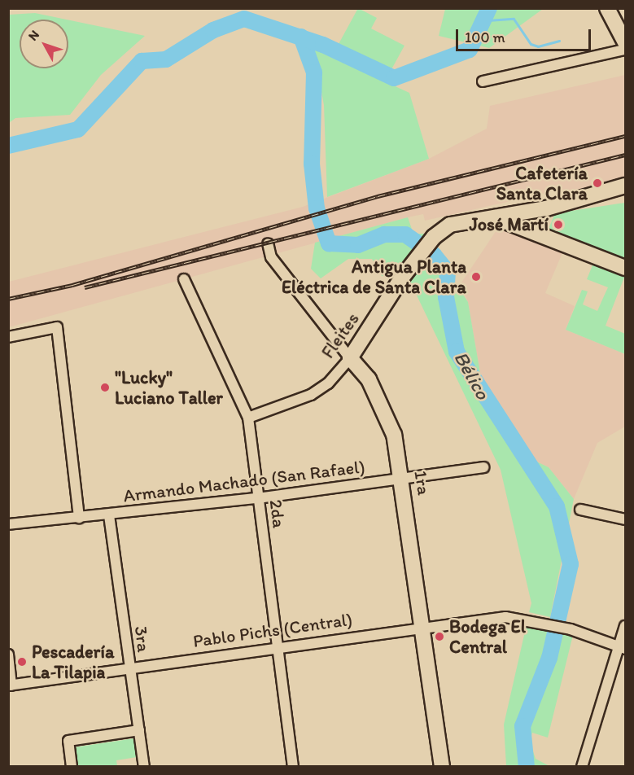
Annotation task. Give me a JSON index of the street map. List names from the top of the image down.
{
  "streets": {
    "main road": ["Fleites", "1ra"],
    "street": [
      "Armando Machado (San Rafael)",
      "2da",
      "Pablo Pichs (Central)",
      "3ra"
    ]
  },
  "crossings": [
    ["Fleites", "1ra"],
    ["Fleites", "2da"],
    ["Armando Machado (San Rafael)", "1ra"],
    ["Armando Machado (San Rafael)", "2da"],
    ["Armando Machado (San Rafael)", "3ra"],
    ["1ra", "Pablo Pichs (Central)"],
    ["2da", "Pablo Pichs (Central)"],
    ["Pablo Pichs (Central)", "3ra"]
  ],
  "water": ["Bélico"],
  "places": [
    "Cafetería Santa Clara",
    "José Martí",
    "Antigua Planta Eléctrica de Santa Clara",
    "\"Lucky\" Luciano Taller",
    "Bodega El Central",
    "Pescadería La Tilapia"
  ],
  "scale_bar": "100 m",
  "north": "top left"
}
